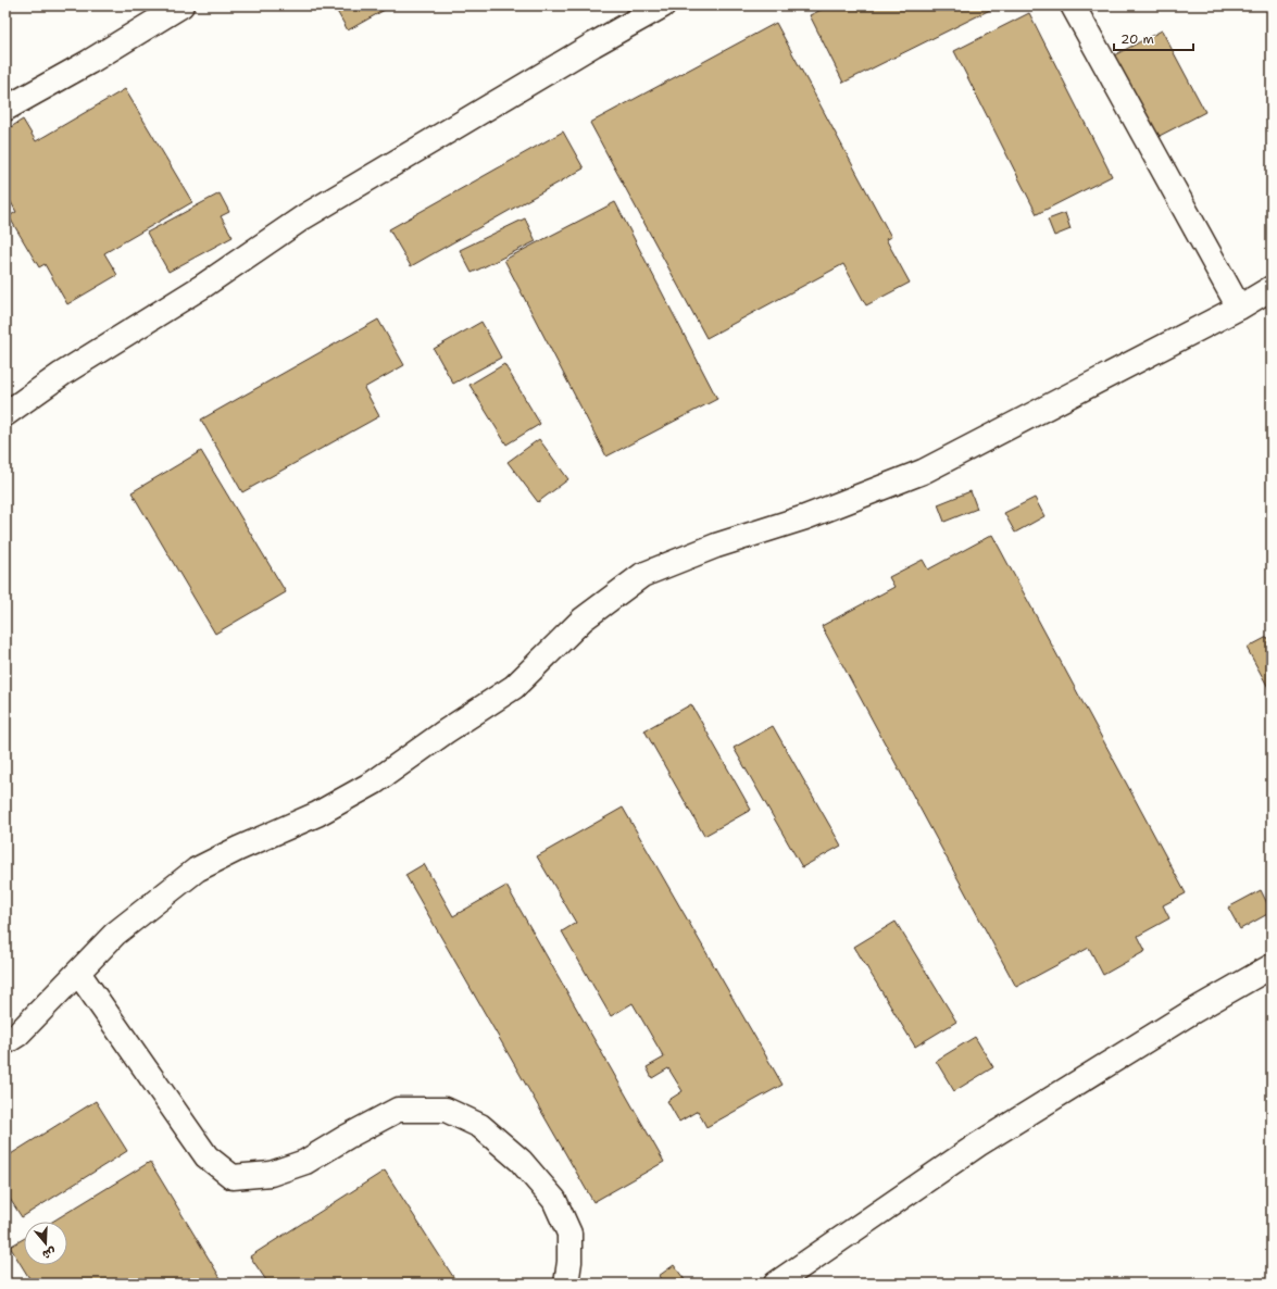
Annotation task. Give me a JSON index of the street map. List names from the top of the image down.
{
  "scale_bar": "20 m",
  "north": "bottom"
}
